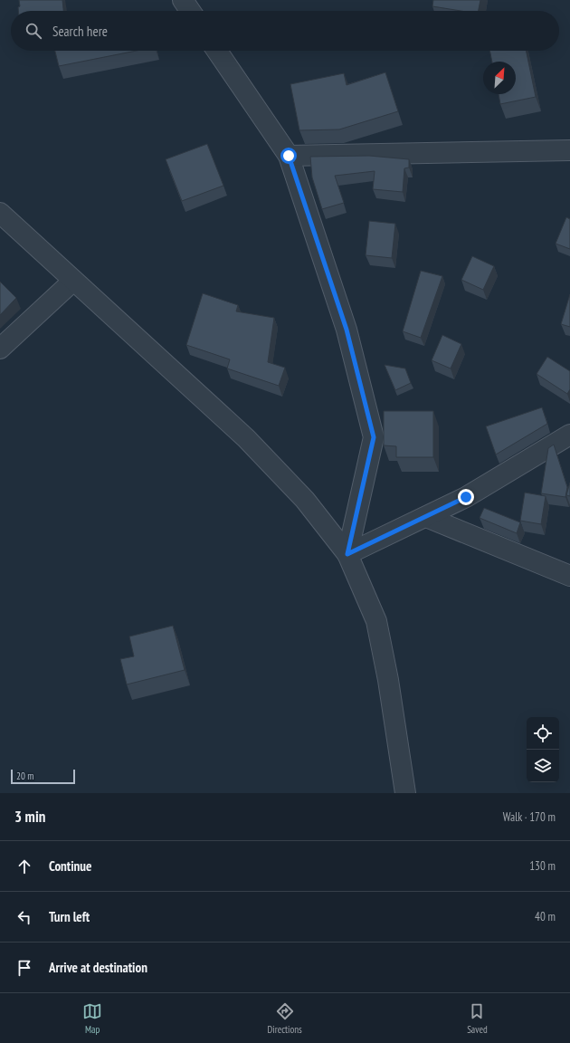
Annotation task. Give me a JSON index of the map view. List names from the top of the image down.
{
  "scale_bar": "20 m",
  "north": "top right",
  "page": {
    "search": "Search here",
    "scale": "20 m",
    "heading": ["3 min", "Walk · 170 m"],
    "list": [
      ["Continue", "130 m"],
      ["Turn left", "40 m"],
      "Arrive at destination"
    ],
    "nav": ["Map", "Directions", "Saved"]
  }
}
